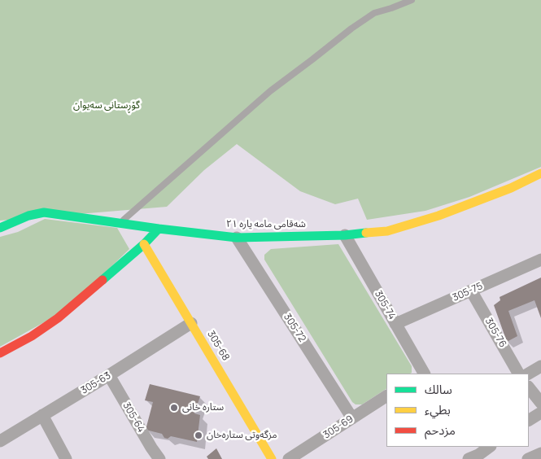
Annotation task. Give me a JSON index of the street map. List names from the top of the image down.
{
  "streets": {
    "street": [
      "شەقامی مامە یارە ٢١",
      "305-75",
      "305-74",
      "305-72",
      "305-76",
      "305-68",
      "305-63",
      "305-64",
      "305-69"
    ]
  },
  "crossings": [
    ["شەقامی مامە یارە ٢١", "305-74"],
    ["شەقامی مامە یارە ٢١", "305-72"],
    ["305-75", "305-74"],
    ["305-75", "305-76"],
    ["305-72", "305-69"],
    ["305-68", "305-63"],
    ["305-63", "305-64"]
  ],
  "parks": ["گۆڕستانی سەیوان"],
  "places": ["ستاره خانی", "مزگەوتی ستارەخان"],
  "legend": ["سالك", "بطيء", "مزدحم"]
}
